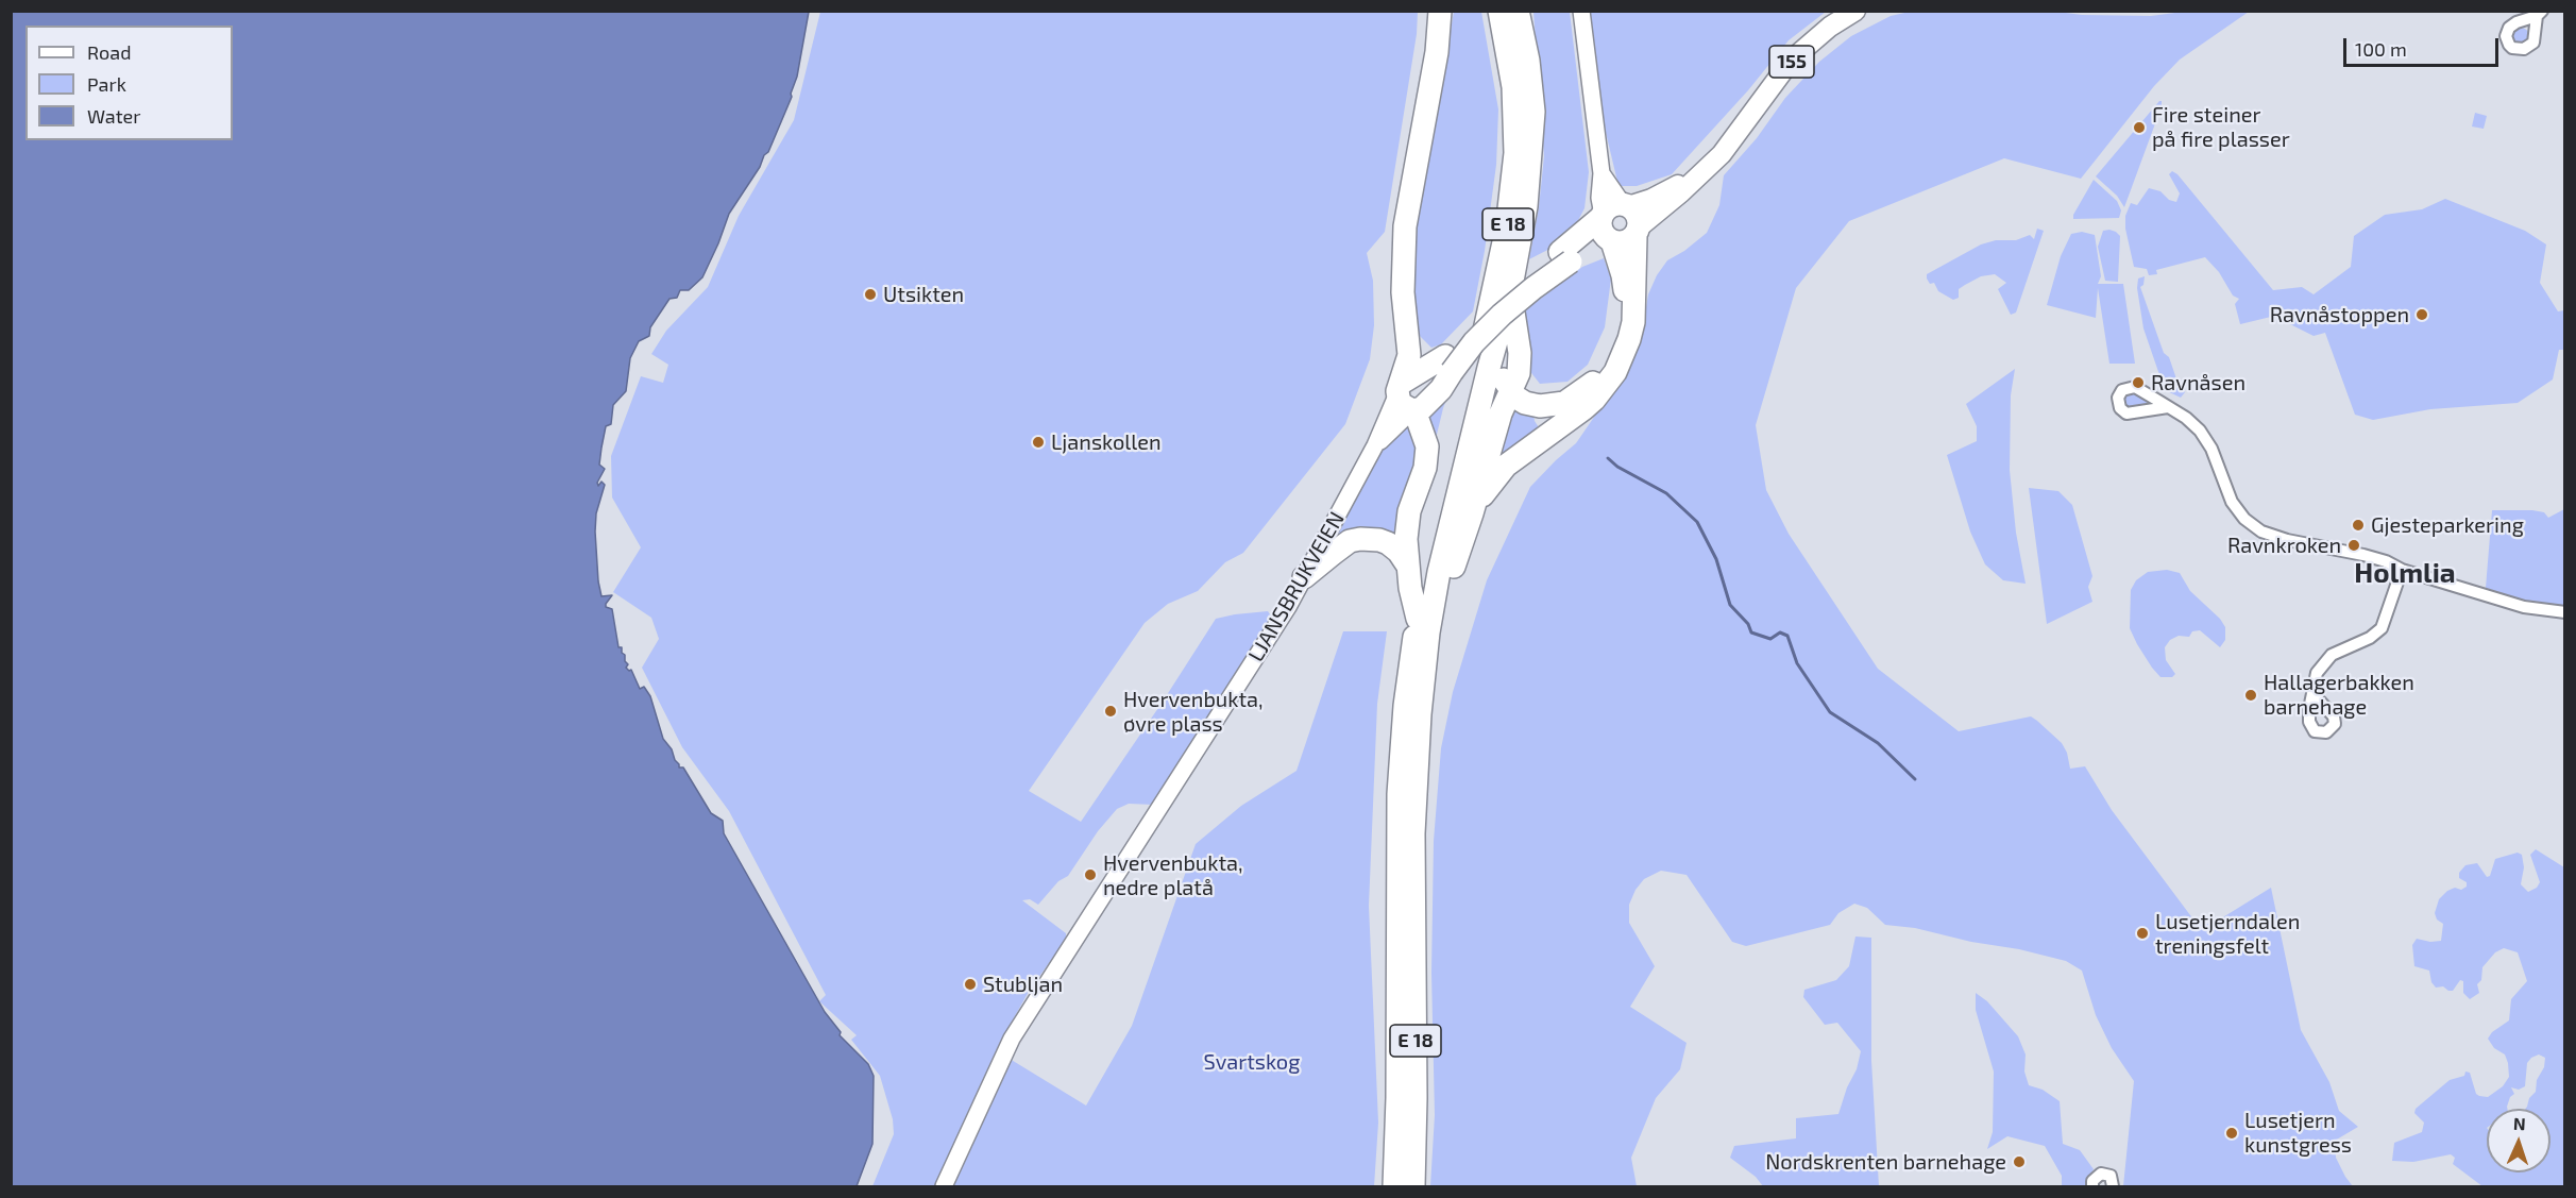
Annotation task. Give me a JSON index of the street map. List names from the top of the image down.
{
  "streets": {
    "highway": ["E 18"],
    "main road": ["155", "LJANSBRUKVEIEN"]
  },
  "crossings": [
    ["155", "E 18"],
    ["E 18", "LJANSBRUKVEIEN"]
  ],
  "districts": ["Holmlia"],
  "parks": ["Svartskog"],
  "places": [
    "Fire steiner på fire plasser",
    "Utsikten",
    "Ravnåstoppen",
    "Ravnåsen",
    "Ljanskollen",
    "Gjesteparkering",
    "Ravnkroken",
    "Hallagerbakken barnehage",
    "Hvervenbukta, øvre plass",
    "Hvervenbukta, nedre platå",
    "Lusetjerndalen treningsfelt",
    "Stubljan",
    "Lusetjern kunstgress",
    "Nordskrenten barnehage"
  ],
  "legend": ["Road", "Park", "Water"],
  "scale_bar": "100 m",
  "north": "top"
}
